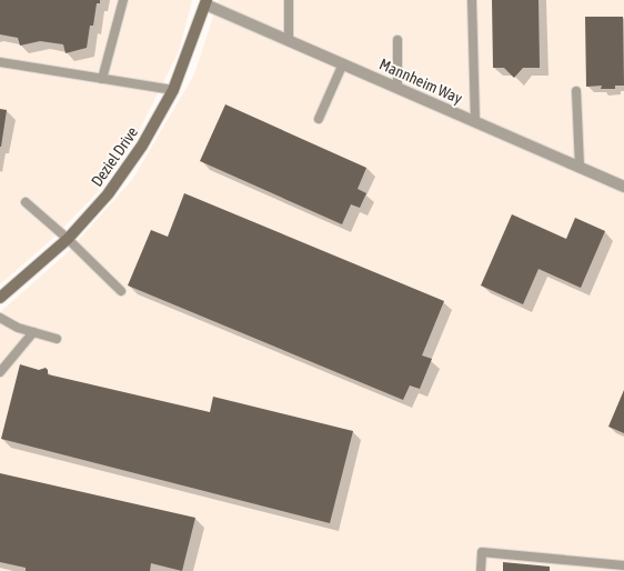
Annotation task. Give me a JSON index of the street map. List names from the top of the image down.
{
  "streets": {
    "street": ["Mannheim Way", "Deziel Drive"]
  },
  "crossings": [
    ["Mannheim Way", "Deziel Drive"]
  ]
}
